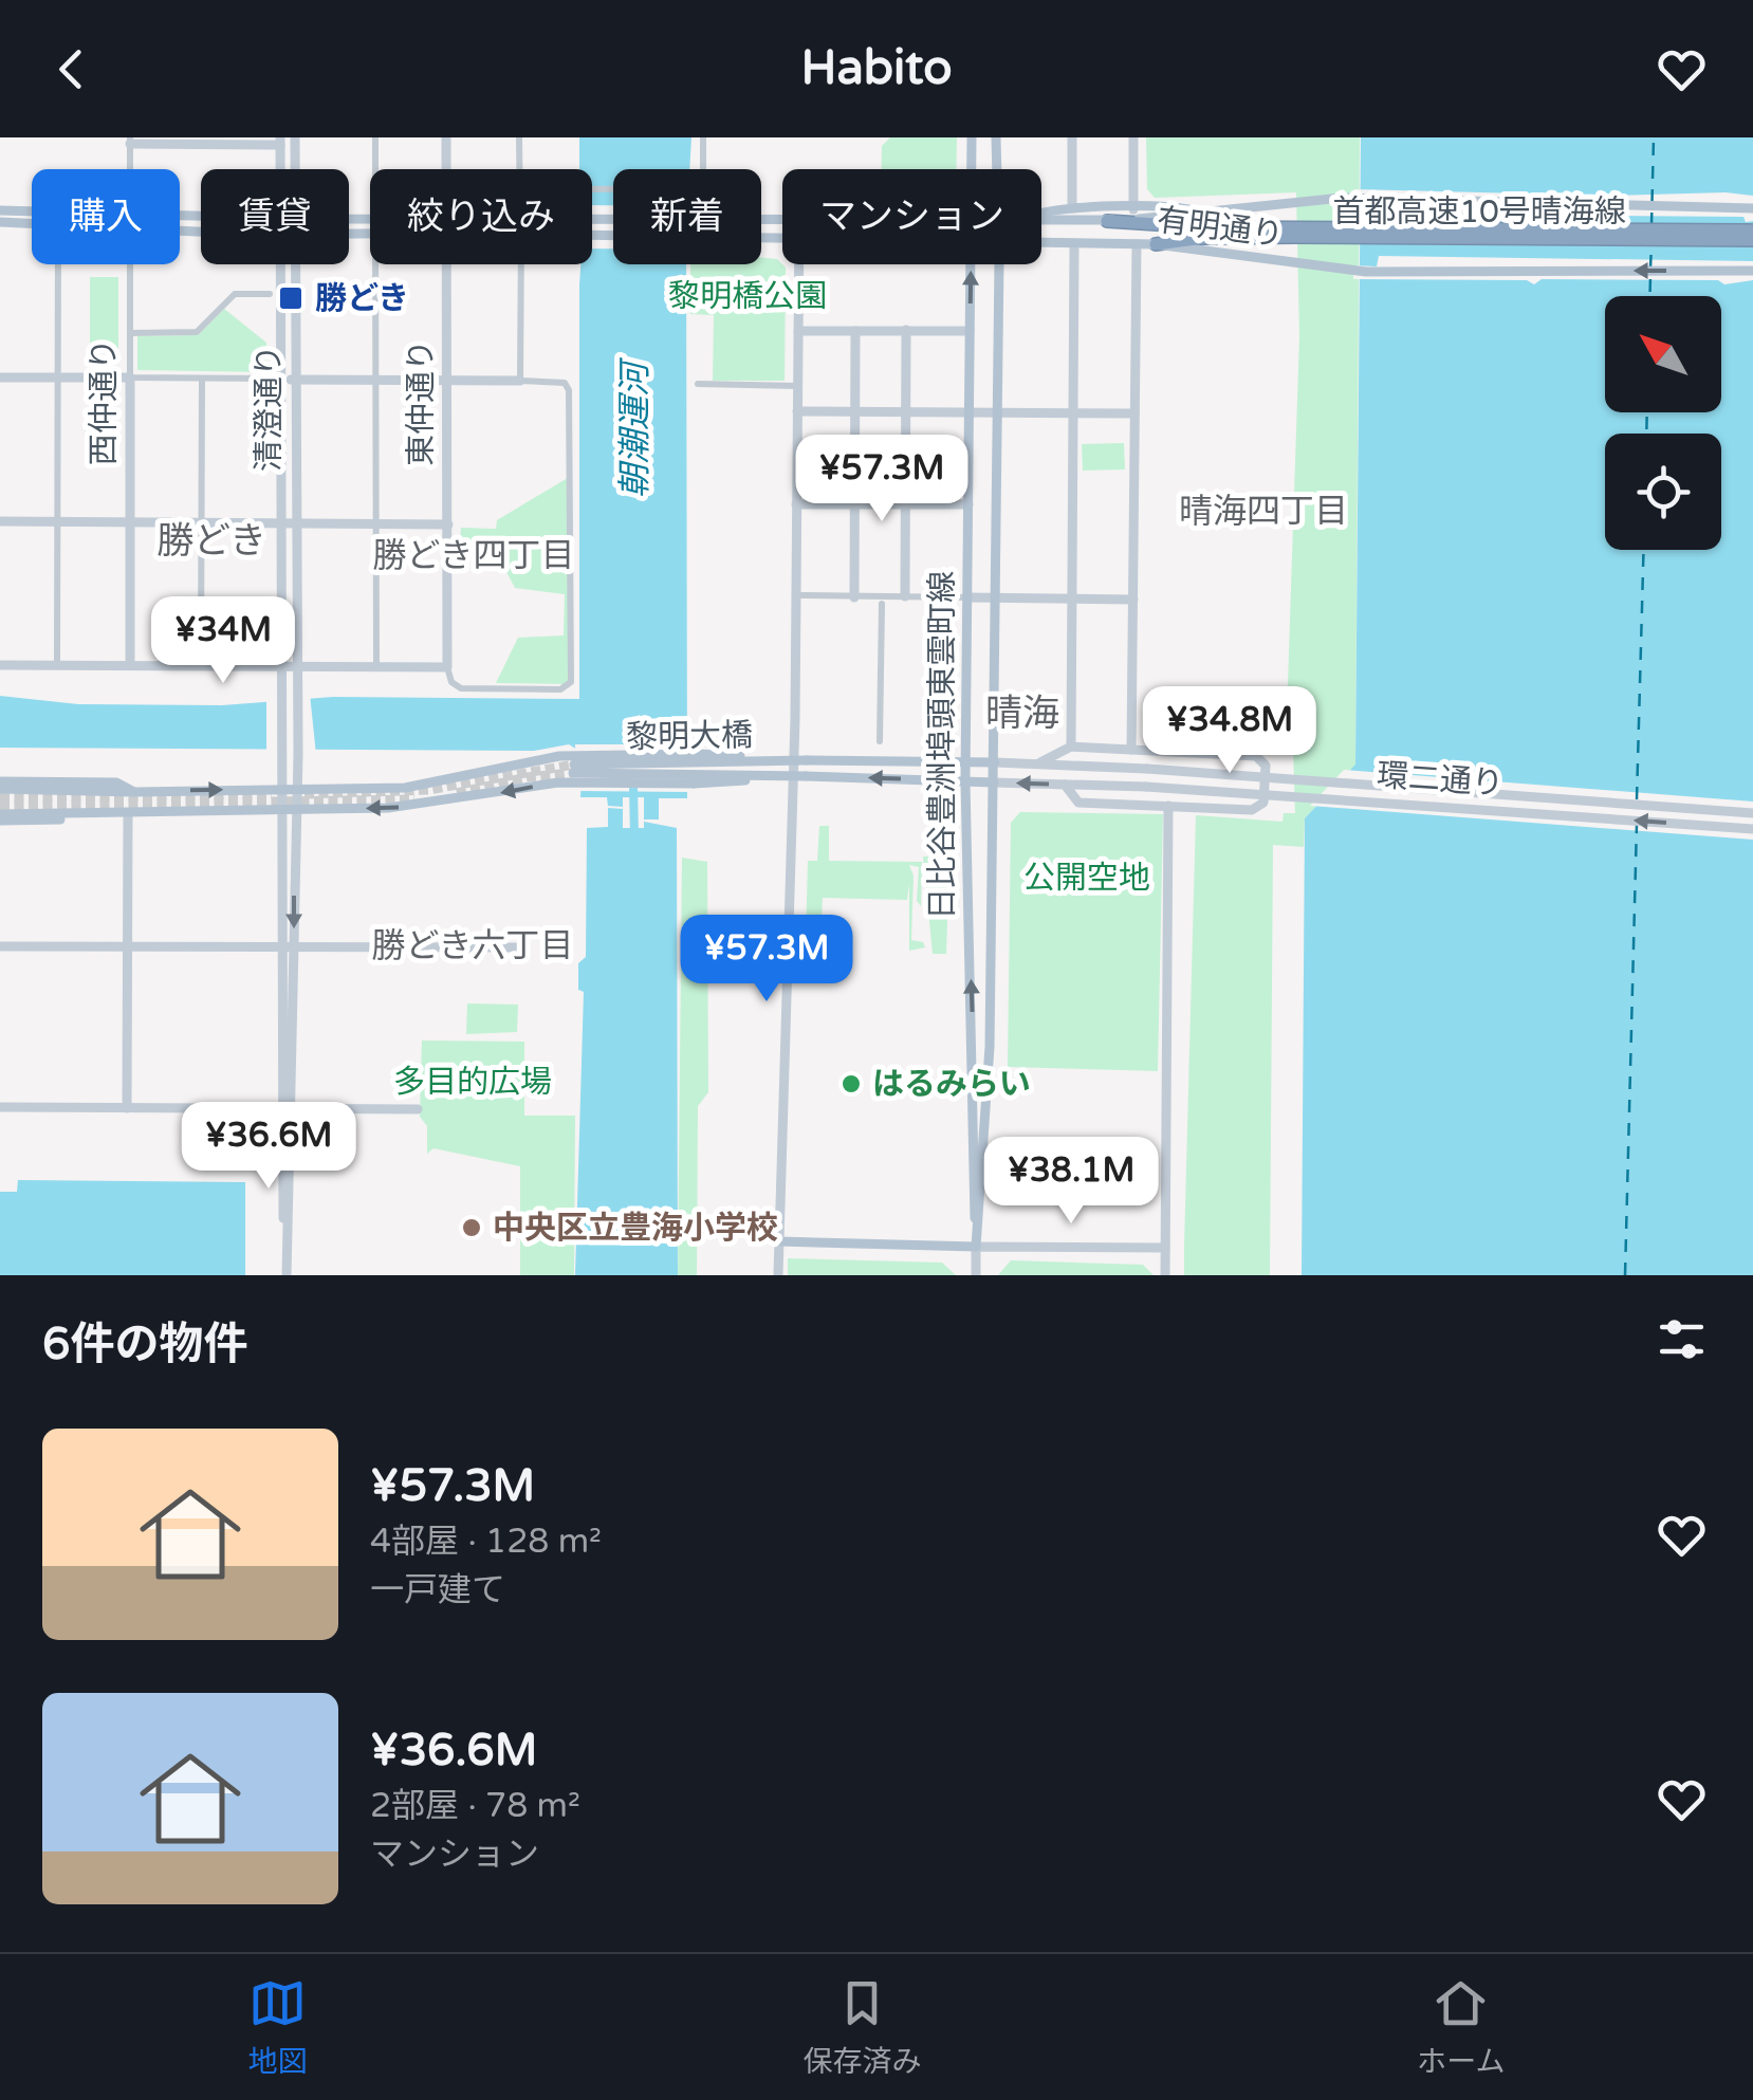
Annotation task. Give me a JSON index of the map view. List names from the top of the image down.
{
  "streets": {
    "highway": ["首都高速10号晴海線"],
    "main road": [
      "有明通り",
      "黎明大橋",
      "日比谷豊洲埠頭東雲町線",
      "環二通り"
    ],
    "street": ["西仲通り", "東仲通り", "清澄通り"]
  },
  "crossings": [
    ["首都高速10号晴海線", "有明通り"],
    ["黎明大橋", "環二通り"],
    ["日比谷豊洲埠頭東雲町線", "環二通り"]
  ],
  "one_way": ["環二通り"],
  "districts": [
    "晴海四丁目",
    "勝どき",
    "勝どき四丁目",
    "晴海",
    "勝どき六丁目"
  ],
  "water": ["朝潮運河"],
  "parks": ["黎明橋公園", "公開空地", "多目的広場"],
  "places": {
    "transit": ["勝どき"],
    "other": ["はるみらい", "中央区立豊海小学校"]
  },
  "north": "top left",
  "page": {
    "header": "Habito",
    "chip": [
      "購入",
      "賃貸",
      "絞り込み",
      "新着",
      "マンション"
    ],
    "price": [
      "¥57.3M",
      "¥34M",
      "¥34.8M",
      "¥57.3M",
      "¥36.6M",
      "¥38.1M"
    ],
    "heading": "6件の物件",
    "list": [
      {
        "name": "¥57.3M",
        "note": "4部屋 · 128 m² · 一戸建て"
      },
      {
        "name": "¥36.6M",
        "note": "2部屋 · 78 m² · マンション"
      }
    ],
    "tabs": ["地図", "保存済み", "ホーム"]
  }
}
